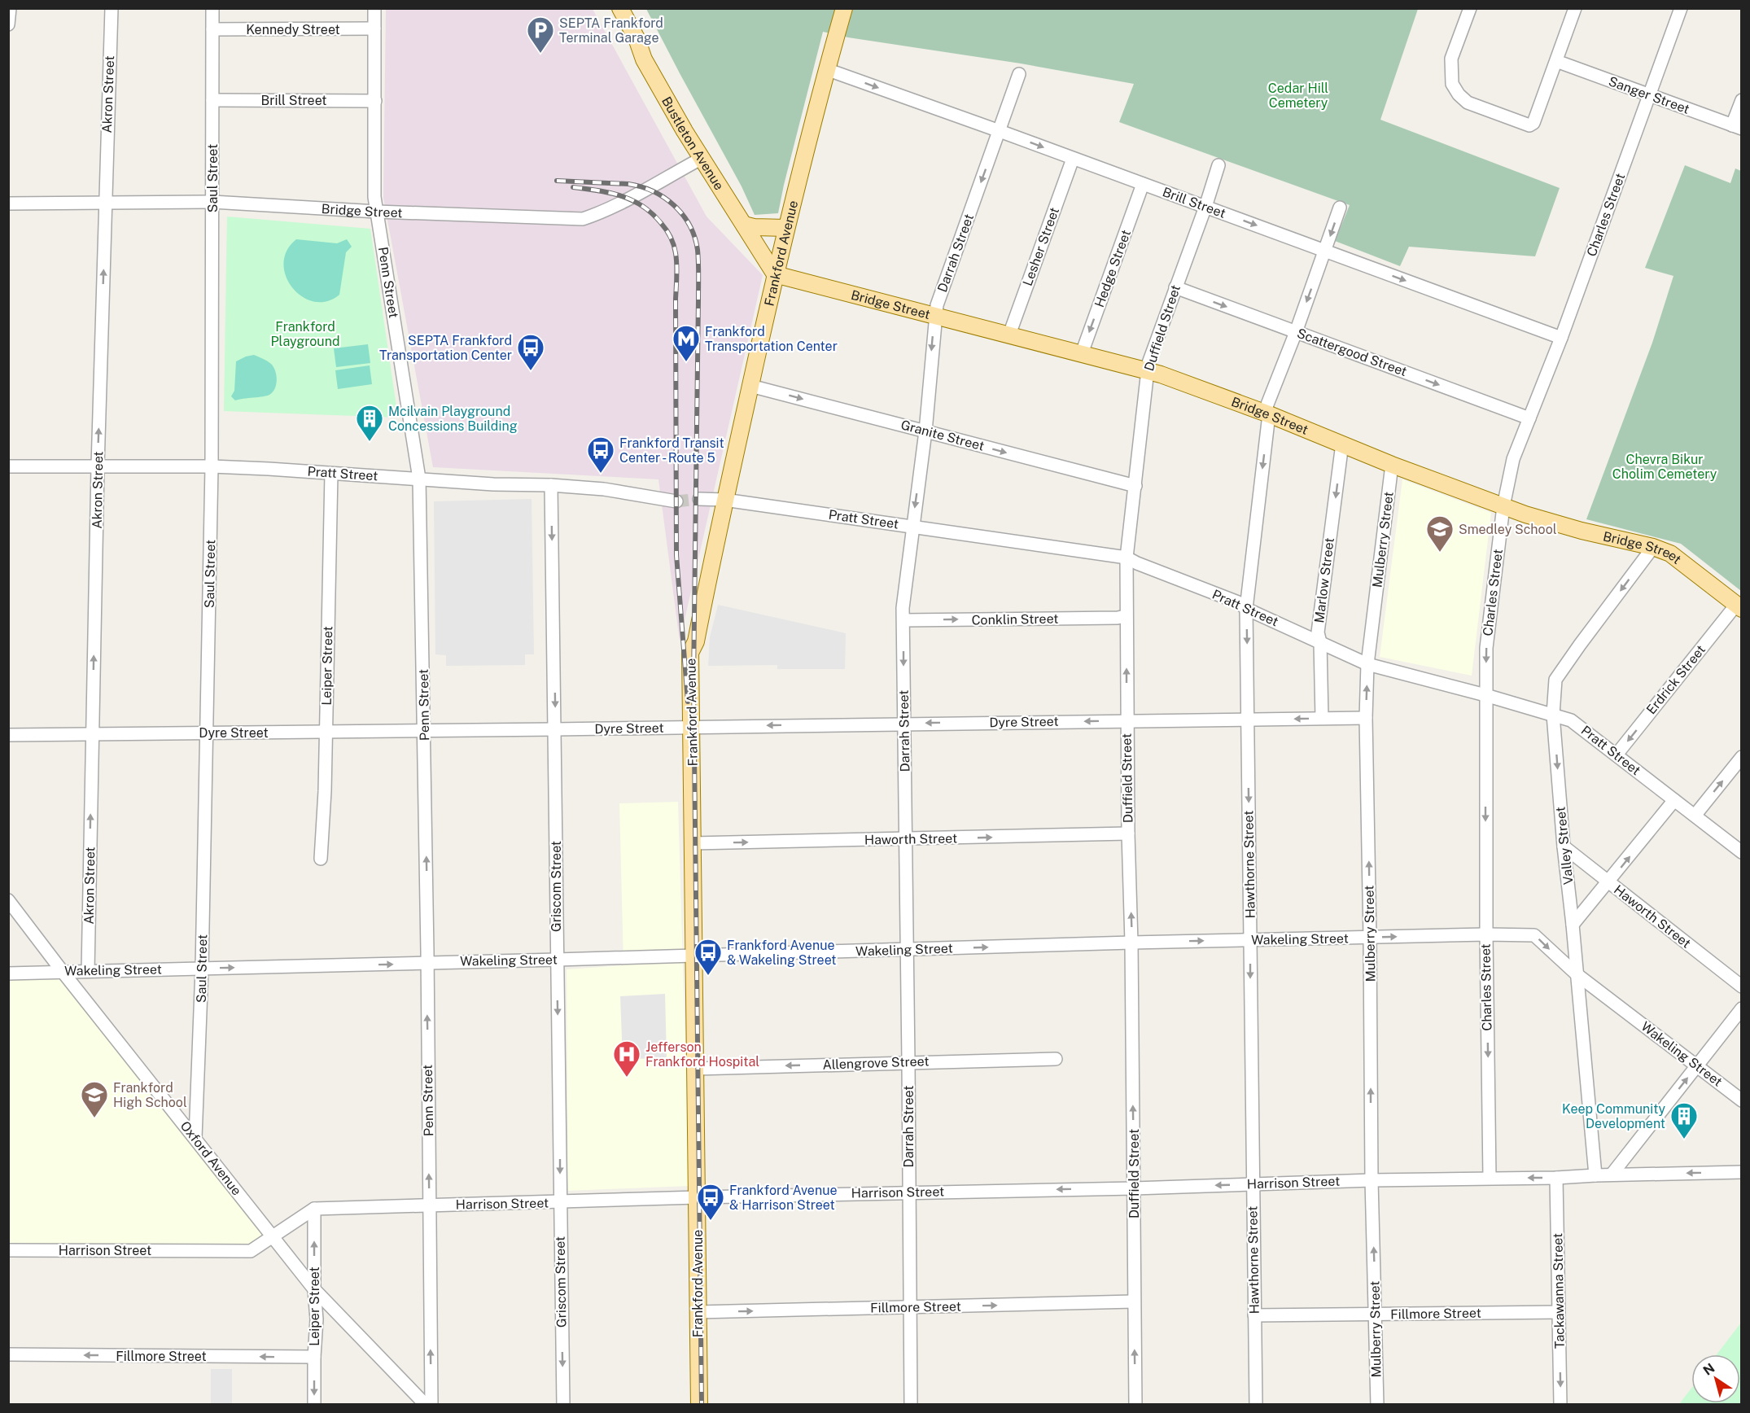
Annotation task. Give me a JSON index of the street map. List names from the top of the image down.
{
  "streets": {
    "main road": ["Bustleton Avenue", "Bridge Street", "Frankford Avenue"],
    "street": [
      "Kennedy Street",
      "Akron Street",
      "Sanger Street",
      "Brill Street",
      "Saul Street",
      "Charles Street",
      "Lesher Street",
      "Darrah Street",
      "Hedge Street",
      "Penn Street",
      "Duffield Street",
      "Scattergood Street",
      "Granite Street",
      "Pratt Street",
      "Mulberry Street",
      "Marlow Street",
      "Conklin Street",
      "Leiper Street",
      "Erdrick Street",
      "Dyre Street",
      "Haworth Street",
      "Valley Street",
      "Hawthorne Street",
      "Griscom Street",
      "Wakeling Street",
      "Allengrove Street",
      "Oxford Avenue",
      "Harrison Street",
      "Tackawanna Street",
      "Fillmore Street"
    ]
  },
  "crossings": [
    ["Kennedy Street", "Saul Street"],
    ["Kennedy Street", "Penn Street"],
    ["Akron Street", "Bridge Street"],
    ["Akron Street", "Pratt Street"],
    ["Akron Street", "Dyre Street"],
    ["Akron Street", "Wakeling Street"],
    ["Sanger Street", "Charles Street"],
    ["Brill Street", "Saul Street"],
    ["Brill Street", "Charles Street"],
    ["Brill Street", "Lesher Street"],
    ["Brill Street", "Darrah Street"],
    ["Brill Street", "Frankford Avenue"],
    ["Brill Street", "Hedge Street"],
    ["Brill Street", "Penn Street"],
    ["Brill Street", "Duffield Street"],
    ["Brill Street", "Hawthorne Street"],
    ["Bustleton Avenue", "Bridge Street"],
    ["Bustleton Avenue", "Frankford Avenue"],
    ["Saul Street", "Bridge Street"],
    ["Saul Street", "Pratt Street"],
    ["Saul Street", "Dyre Street"],
    ["Saul Street", "Wakeling Street"],
    ["Saul Street", "Oxford Avenue"],
    ["Bridge Street", "Charles Street"],
    ["Bridge Street", "Lesher Street"],
    ["Bridge Street", "Darrah Street"],
    ["Bridge Street", "Frankford Avenue"],
    ["Bridge Street", "Hedge Street"],
    ["Bridge Street", "Penn Street"],
    ["Bridge Street", "Duffield Street"],
    ["Bridge Street", "Mulberry Street"],
    ["Bridge Street", "Marlow Street"],
    ["Bridge Street", "Erdrick Street"],
    ["Bridge Street", "Valley Street"],
    ["Bridge Street", "Hawthorne Street"],
    ["Charles Street", "Scattergood Street"],
    ["Charles Street", "Pratt Street"],
    ["Charles Street", "Wakeling Street"],
    ["Charles Street", "Harrison Street"],
    ["Darrah Street", "Granite Street"],
    ["Darrah Street", "Pratt Street"],
    ["Darrah Street", "Conklin Street"],
    ["Darrah Street", "Dyre Street"],
    ["Darrah Street", "Haworth Street"],
    ["Darrah Street", "Wakeling Street"],
    ["Darrah Street", "Allengrove Street"],
    ["Darrah Street", "Harrison Street"],
    ["Darrah Street", "Fillmore Street"],
    ["Frankford Avenue", "Granite Street"],
    ["Frankford Avenue", "Pratt Street"],
    ["Frankford Avenue", "Dyre Street"],
    ["Frankford Avenue", "Haworth Street"],
    ["Frankford Avenue", "Wakeling Street"],
    ["Frankford Avenue", "Allengrove Street"],
    ["Frankford Avenue", "Harrison Street"],
    ["Frankford Avenue", "Fillmore Street"],
    ["Penn Street", "Pratt Street"],
    ["Penn Street", "Dyre Street"],
    ["Penn Street", "Wakeling Street"],
    ["Penn Street", "Harrison Street"],
    ["Duffield Street", "Scattergood Street"],
    ["Duffield Street", "Granite Street"],
    ["Duffield Street", "Pratt Street"],
    ["Duffield Street", "Conklin Street"],
    ["Duffield Street", "Dyre Street"],
    ["Duffield Street", "Haworth Street"],
    ["Duffield Street", "Wakeling Street"],
    ["Duffield Street", "Harrison Street"],
    ["Duffield Street", "Fillmore Street"],
    ["Scattergood Street", "Hawthorne Street"],
    ["Pratt Street", "Mulberry Street"],
    ["Pratt Street", "Marlow Street"],
    ["Pratt Street", "Leiper Street"],
    ["Pratt Street", "Erdrick Street"],
    ["Pratt Street", "Valley Street"],
    ["Pratt Street", "Hawthorne Street"],
    ["Pratt Street", "Griscom Street"],
    ["Mulberry Street", "Dyre Street"],
    ["Mulberry Street", "Wakeling Street"],
    ["Mulberry Street", "Harrison Street"],
    ["Mulberry Street", "Fillmore Street"],
    ["Marlow Street", "Dyre Street"],
    ["Leiper Street", "Dyre Street"],
    ["Leiper Street", "Oxford Avenue"],
    ["Leiper Street", "Harrison Street"],
    ["Leiper Street", "Fillmore Street"],
    ["Dyre Street", "Hawthorne Street"],
    ["Dyre Street", "Griscom Street"],
    ["Haworth Street", "Valley Street"],
    ["Valley Street", "Wakeling Street"],
    ["Valley Street", "Harrison Street"],
    ["Hawthorne Street", "Wakeling Street"],
    ["Hawthorne Street", "Harrison Street"],
    ["Hawthorne Street", "Fillmore Street"],
    ["Griscom Street", "Wakeling Street"],
    ["Griscom Street", "Harrison Street"],
    ["Wakeling Street", "Oxford Avenue"],
    ["Oxford Avenue", "Harrison Street"],
    ["Harrison Street", "Tackawanna Street"],
    ["Tackawanna Street", "Fillmore Street"]
  ],
  "one_way": [
    "Akron Street",
    "Brill Street",
    "Charles Street",
    "Darrah Street",
    "Hedge Street",
    "Penn Street",
    "Duffield Street",
    "Scattergood Street",
    "Granite Street",
    "Mulberry Street",
    "Marlow Street",
    "Conklin Street",
    "Dyre Street",
    "Haworth Street",
    "Valley Street",
    "Hawthorne Street",
    "Griscom Street",
    "Wakeling Street",
    "Allengrove Street",
    "Tackawanna Street"
  ],
  "parks": ["Cedar Hill Cemetery", "Frankford Playground", "Chevra Bikur Cholim Cemetery"],
  "places": {
    "parking": ["SEPTA Frankford Terminal Garage"],
    "metro station": ["Frankford Transportation Center"],
    "bus stop": [
      "SEPTA Frankford Transportation Center",
      "Frankford Transit Center - Route 5",
      "Frankford Avenue & Wakeling Street",
      "Frankford Avenue & Harrison Street"
    ],
    "building": ["Mcilvain Playground Concessions Building", "Keep Community Development"],
    "school or university": ["Smedley School", "Frankford High School"],
    "hospital": ["Jefferson Frankford Hospital"]
  },
  "north": "top left"
}
